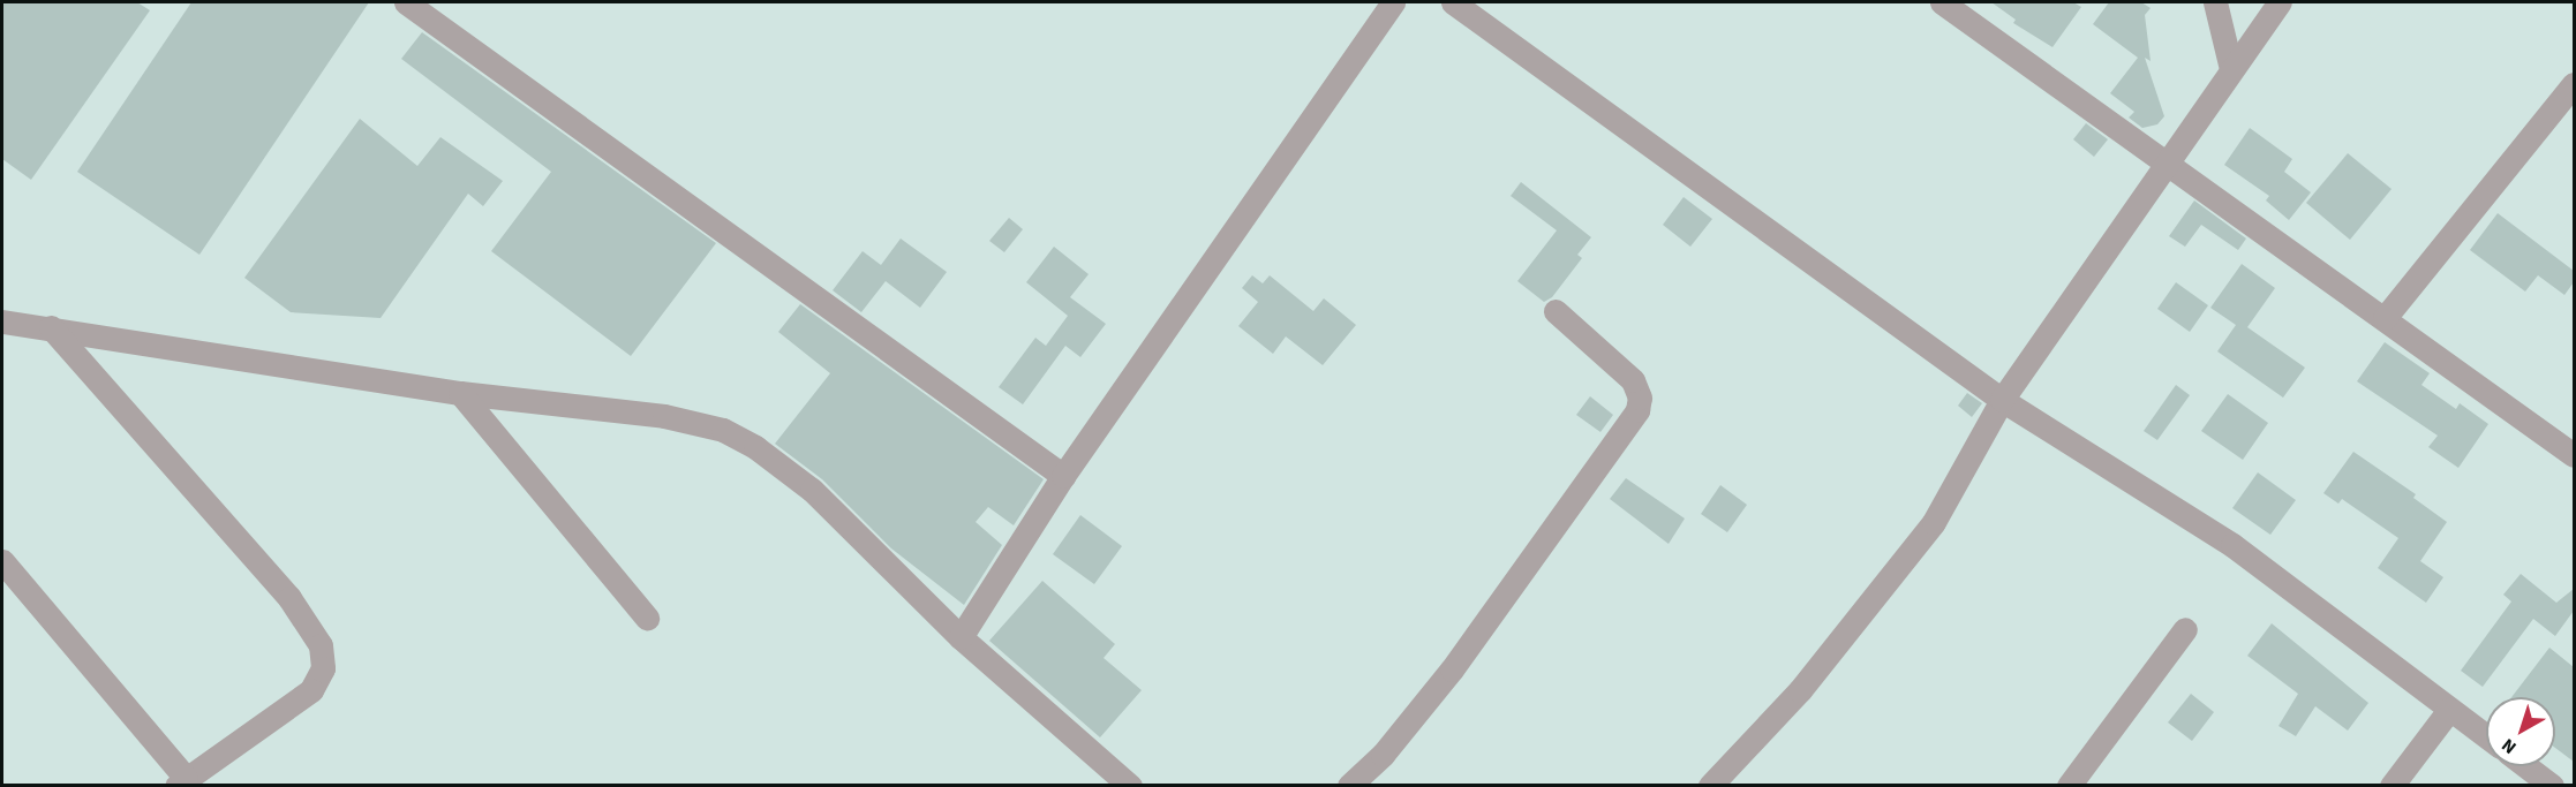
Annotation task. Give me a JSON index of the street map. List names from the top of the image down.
{
  "north": "bottom left"
}
